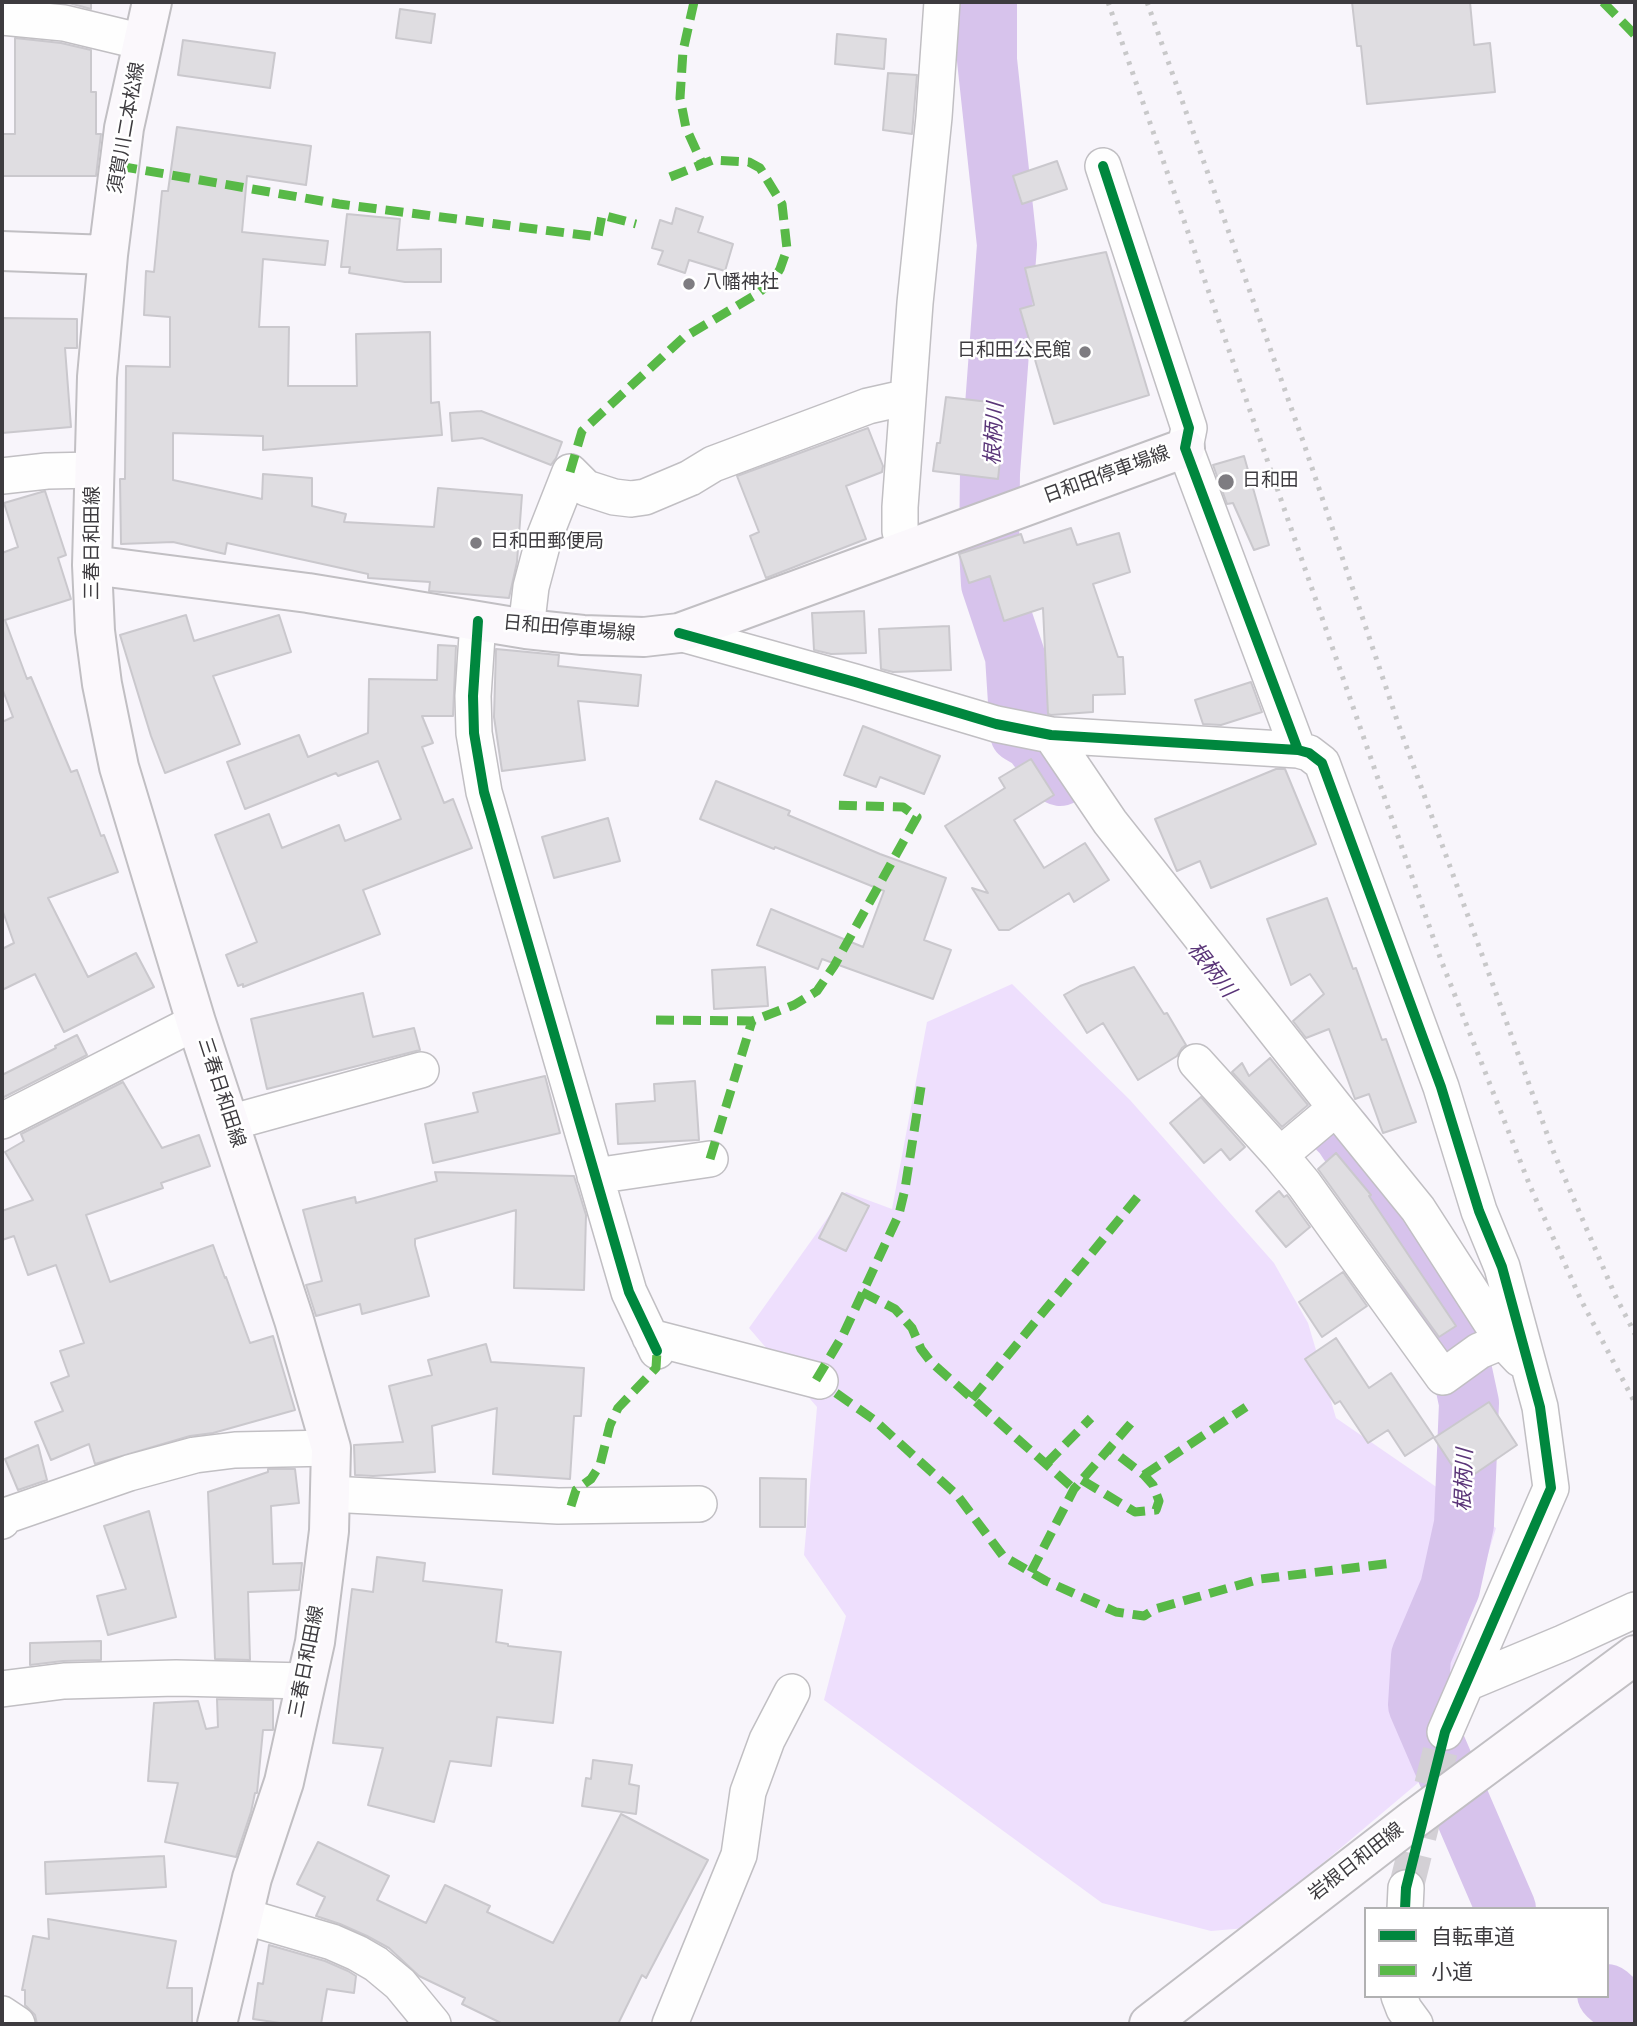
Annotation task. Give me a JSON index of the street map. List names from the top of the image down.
{
  "streets": {
    "main road": [
      "須賀川二本松線",
      "日和田停車場線",
      "三春日和田線",
      "岩根日和田線"
    ]
  },
  "crossings": [
    ["須賀川二本松線", "三春日和田線"],
    ["日和田停車場線", "三春日和田線"]
  ],
  "water": ["根柄川"],
  "places": [
    "八幡神社",
    "日和田公民館",
    "日和田",
    "日和田郵便局"
  ],
  "legend": ["自転車道", "小道"]
}
